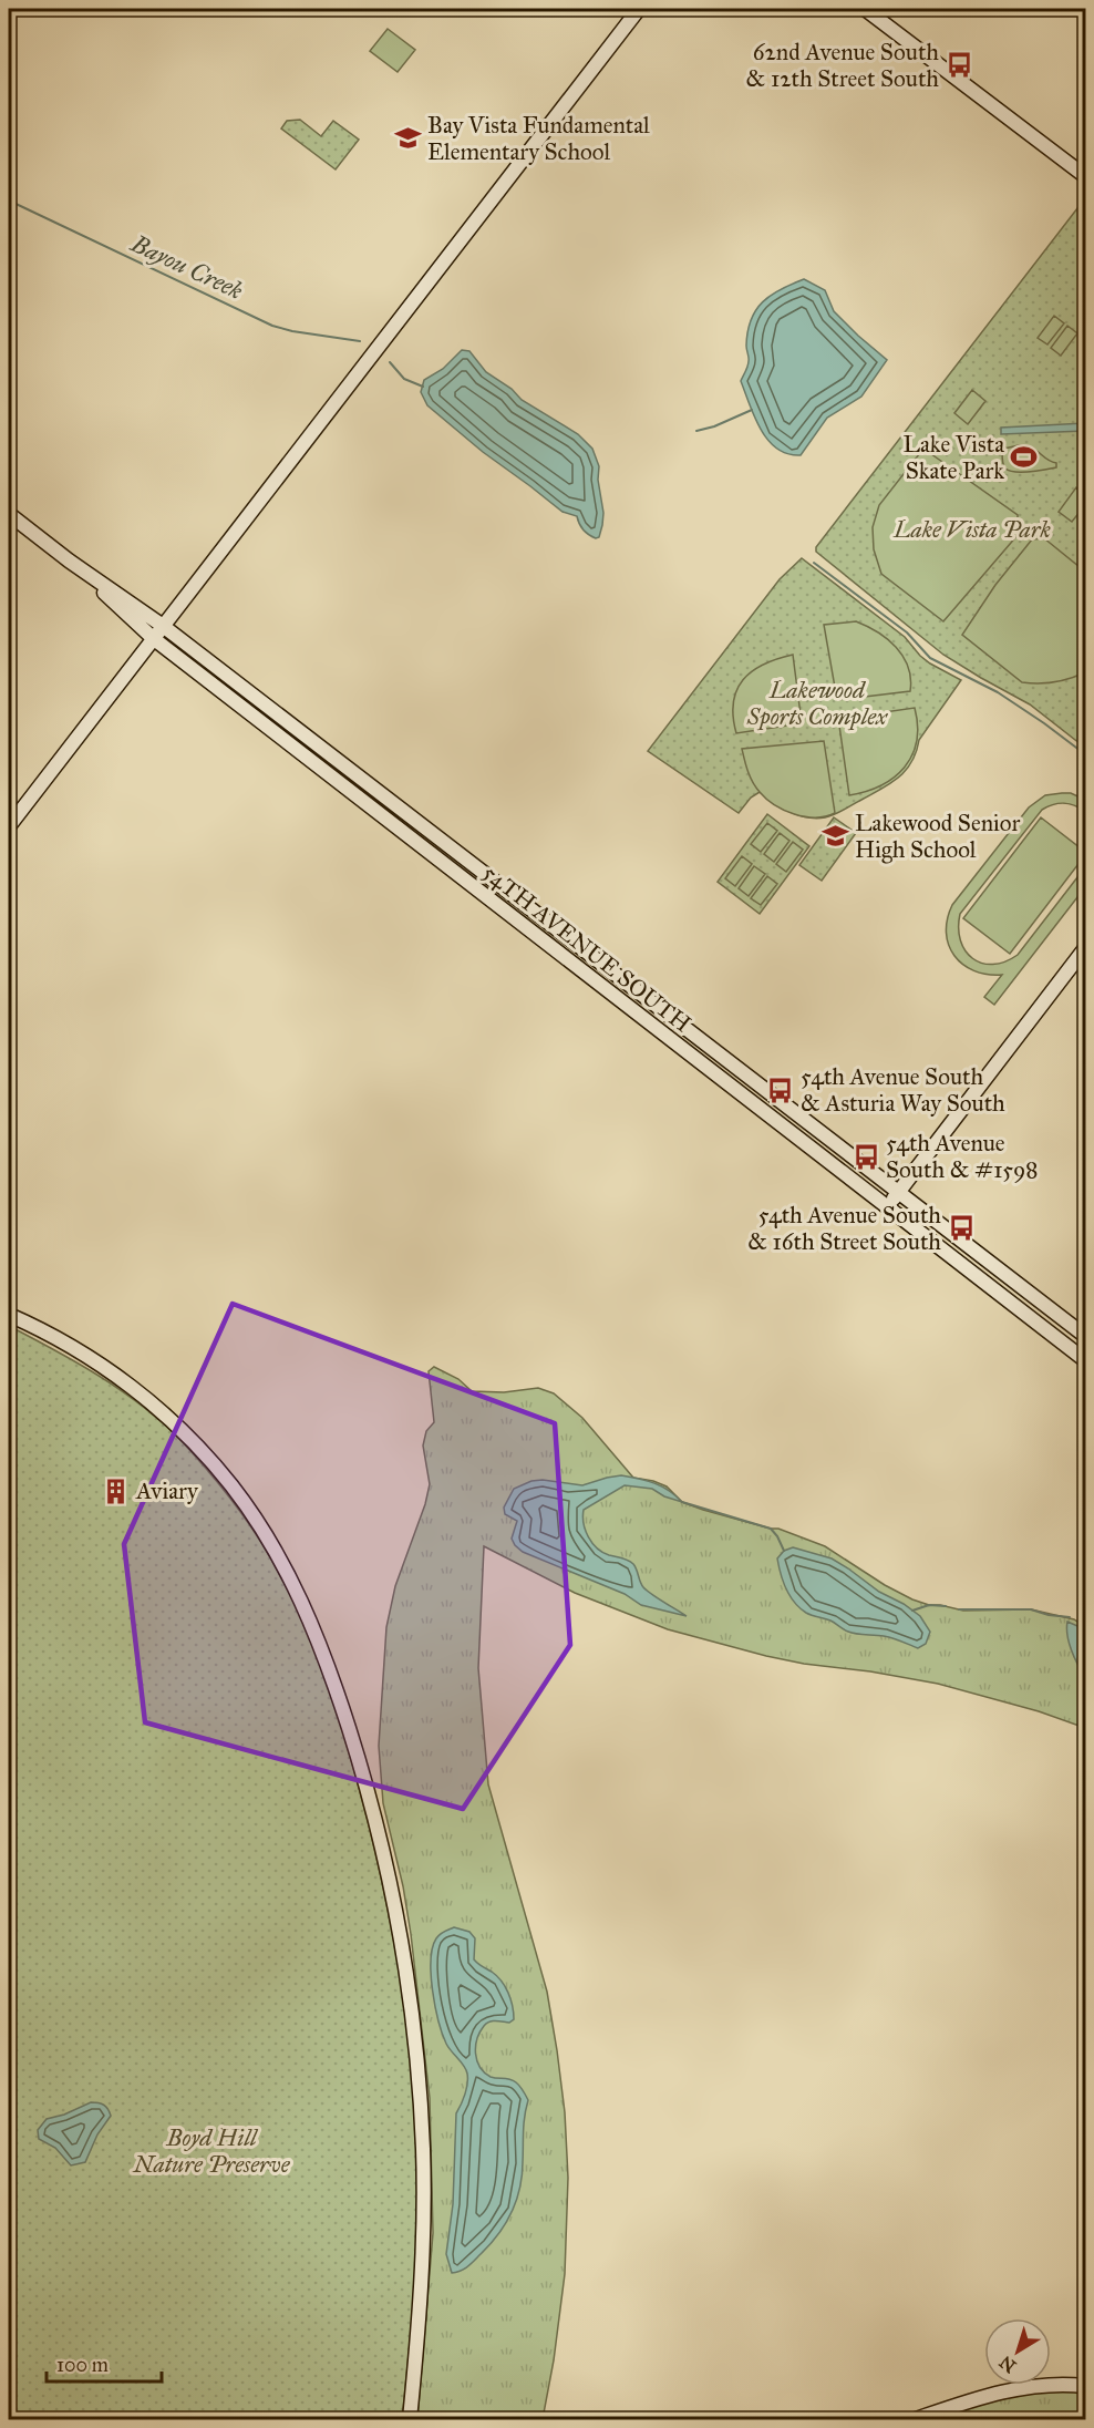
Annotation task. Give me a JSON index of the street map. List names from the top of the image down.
{
  "streets": {
    "street": ["54TH AVENUE SOUTH"]
  },
  "water": ["Bayou Creek"],
  "parks": ["Lake Vista Park", "Lakewood Sports Complex", "Boyd Hill Nature Preserve"],
  "places": {
    "bus stop": [
      "62nd Avenue South & 12th Street South",
      "54th Avenue South & Asturia Way South",
      "54th Avenue South & #1598",
      "54th Avenue South & 16th Street South"
    ],
    "school or university": ["Bay Vista Fundamental Elementary School", "Lakewood Senior High School"],
    "sports": ["Lake Vista Skate Park"],
    "building": ["Aviary"]
  },
  "scale_bar": "100 m",
  "north": "bottom left"
}
